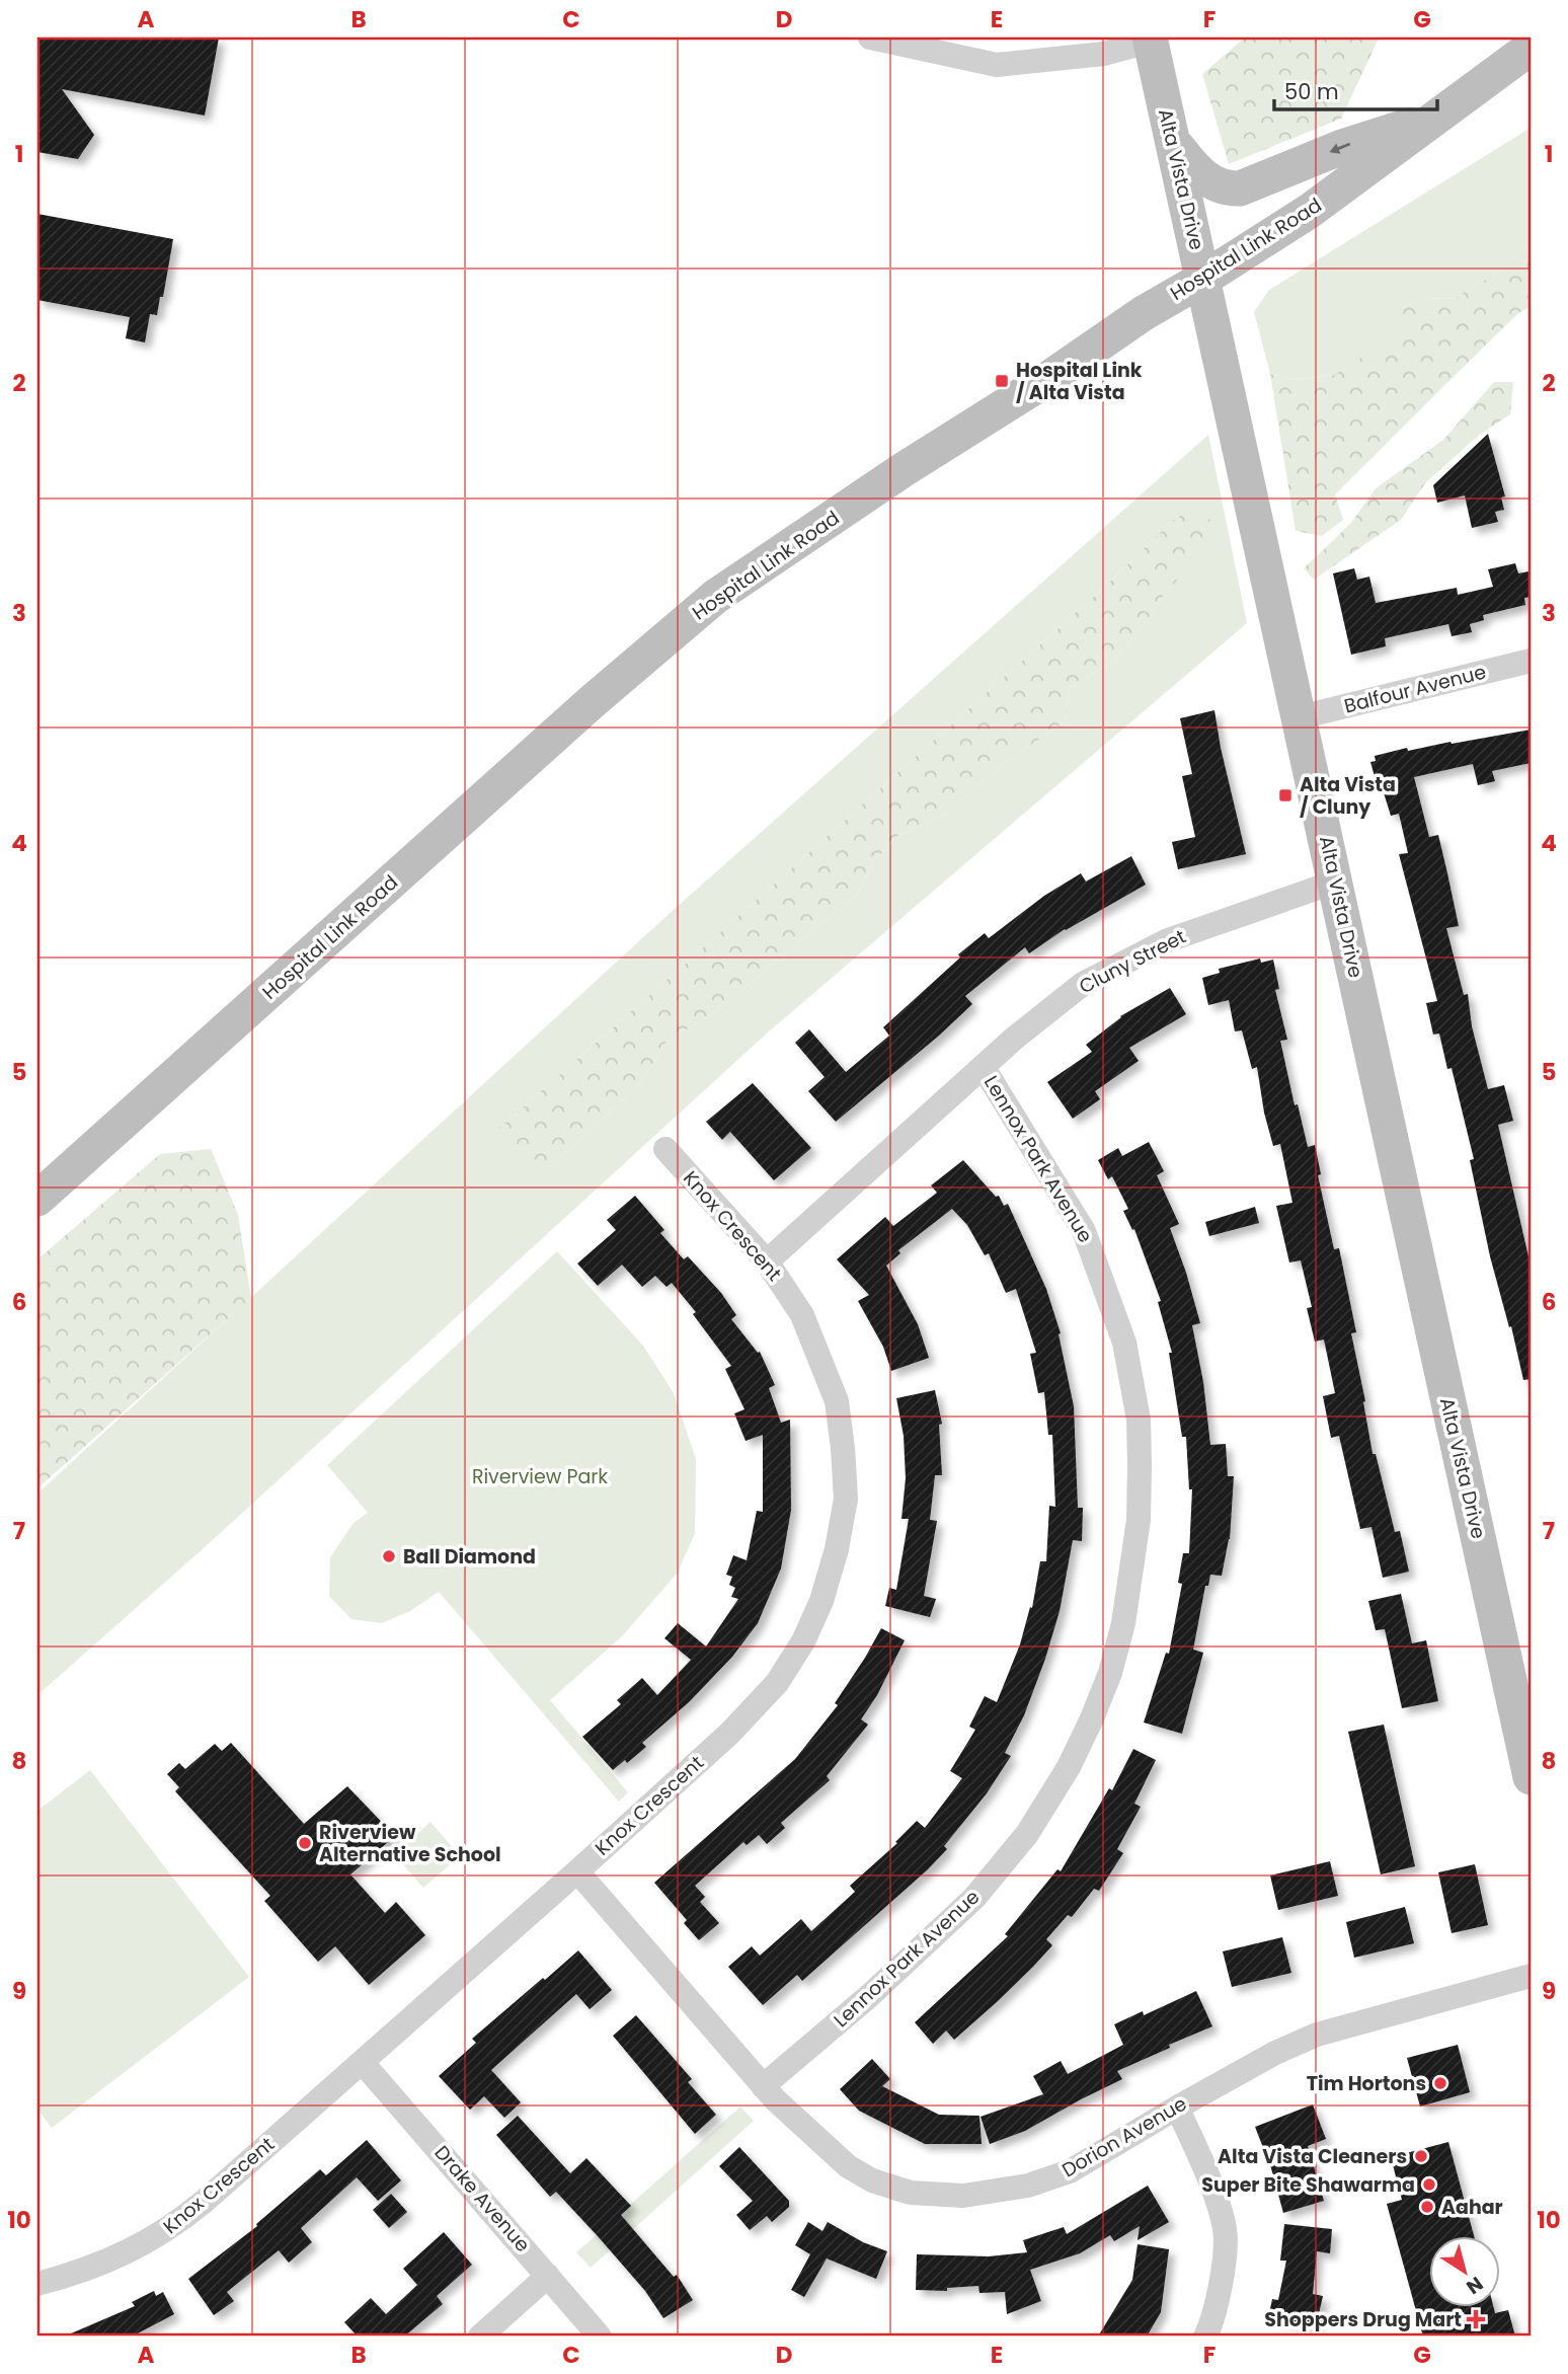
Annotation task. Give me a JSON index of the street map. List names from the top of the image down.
{
  "streets": {
    "street": [
      "Alta Vista Drive",
      "Hospital Link Road",
      "Balfour Avenue",
      "Cluny Street",
      "Lennox Park Avenue",
      "Knox Crescent",
      "Dorion Avenue",
      "Drake Avenue"
    ]
  },
  "crossings": [
    ["Alta Vista Drive", "Hospital Link Road"],
    ["Alta Vista Drive", "Balfour Avenue"],
    ["Alta Vista Drive", "Cluny Street"],
    ["Cluny Street", "Lennox Park Avenue"],
    ["Cluny Street", "Knox Crescent"],
    ["Lennox Park Avenue", "Dorion Avenue"],
    ["Knox Crescent", "Dorion Avenue"],
    ["Knox Crescent", "Drake Avenue"]
  ],
  "parks": ["Riverview Park"],
  "places": {
    "transit": ["Hospital Link / Alta Vista", "Alta Vista / Cluny"],
    "other": [
      "Ball Diamond",
      "Riverview Alternative School",
      "Tim Hortons",
      "Alta Vista Cleaners",
      "Super Bite Shawarma",
      "Aahar"
    ],
    "health": ["Shoppers Drug Mart"]
  },
  "scale_bar": "50 m",
  "north": "bottom right",
  "grid": {
    "columns": [
      "A",
      "B",
      "C",
      "D",
      "E",
      "F",
      "G"
    ],
    "rows": [
      "1",
      "2",
      "3",
      "4",
      "5",
      "6",
      "7",
      "8",
      "9",
      "10"
    ]
  }
}
